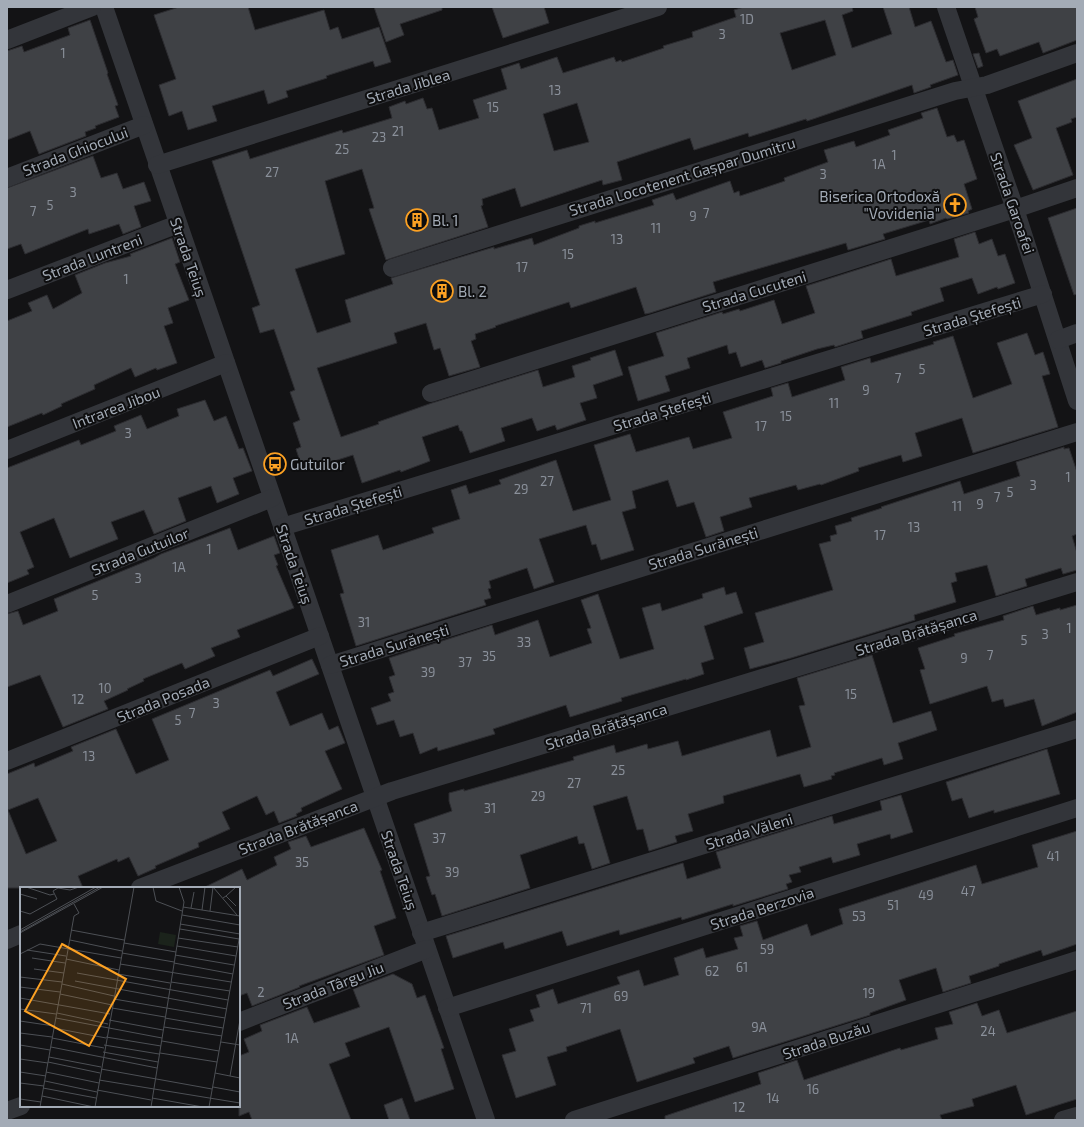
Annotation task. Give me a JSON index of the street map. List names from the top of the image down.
{
  "streets": {
    "street": [
      "Strada Jiblea",
      "Strada Ghiocului",
      "Strada Locotenent Gașpar Dumitru",
      "Strada Garoafei",
      "Strada Luntreni",
      "Strada Teiuș",
      "Strada Cucuteni",
      "Strada Ștefești",
      "Intrarea Jibou",
      "Strada Surănești",
      "Strada Gutuilor",
      "Strada Brătășanca",
      "Strada Posada",
      "Strada Văleni",
      "Strada Berzovia",
      "Strada Târgu Jiu",
      "Strada Buzău"
    ]
  },
  "crossings": [
    ["Strada Jiblea", "Strada Teiuș"],
    ["Strada Ghiocului", "Strada Teiuș"],
    ["Strada Locotenent Gașpar Dumitru", "Strada Garoafei"],
    ["Strada Garoafei", "Strada Cucuteni"],
    ["Strada Garoafei", "Strada Ștefești"],
    ["Strada Luntreni", "Strada Teiuș"],
    ["Strada Teiuș", "Strada Ștefești"],
    ["Strada Teiuș", "Intrarea Jibou"],
    ["Strada Teiuș", "Strada Surănești"],
    ["Strada Teiuș", "Strada Gutuilor"],
    ["Strada Teiuș", "Strada Brătășanca"],
    ["Strada Teiuș", "Strada Posada"],
    ["Strada Teiuș", "Strada Văleni"],
    ["Strada Teiuș", "Strada Berzovia"],
    ["Strada Teiuș", "Strada Târgu Jiu"],
    ["Strada Văleni", "Strada Târgu Jiu"]
  ],
  "places": {
    "church": ["Biserica Ortodoxă \"Vovidenia\""],
    "building": ["Bl. 1", "Bl. 2"],
    "bus stop": ["Gutuilor"]
  },
  "house_numbers": [
    "1D",
    "3",
    "1",
    "13",
    "15",
    "21",
    "23",
    "25",
    "1",
    "1A",
    "27",
    "3",
    "3",
    "5",
    "7",
    "7",
    "9",
    "11",
    "13",
    "15",
    "17",
    "1",
    "5",
    "7",
    "9",
    "11",
    "15",
    "17",
    "3",
    "1",
    "27",
    "3",
    "29",
    "5",
    "7",
    "9",
    "11",
    "13",
    "17",
    "1",
    "1A",
    "3",
    "5",
    "31",
    "1",
    "3",
    "5",
    "33",
    "7",
    "35",
    "9",
    "37",
    "39",
    "10",
    "15",
    "12",
    "3",
    "7",
    "5",
    "13",
    "25",
    "27",
    "29",
    "31",
    "37",
    "41",
    "35",
    "39",
    "47",
    "49",
    "51",
    "53",
    "59",
    "61",
    "62",
    "2",
    "19",
    "69",
    "71",
    "9A",
    "24",
    "1A",
    "16",
    "14",
    "12"
  ]
}
